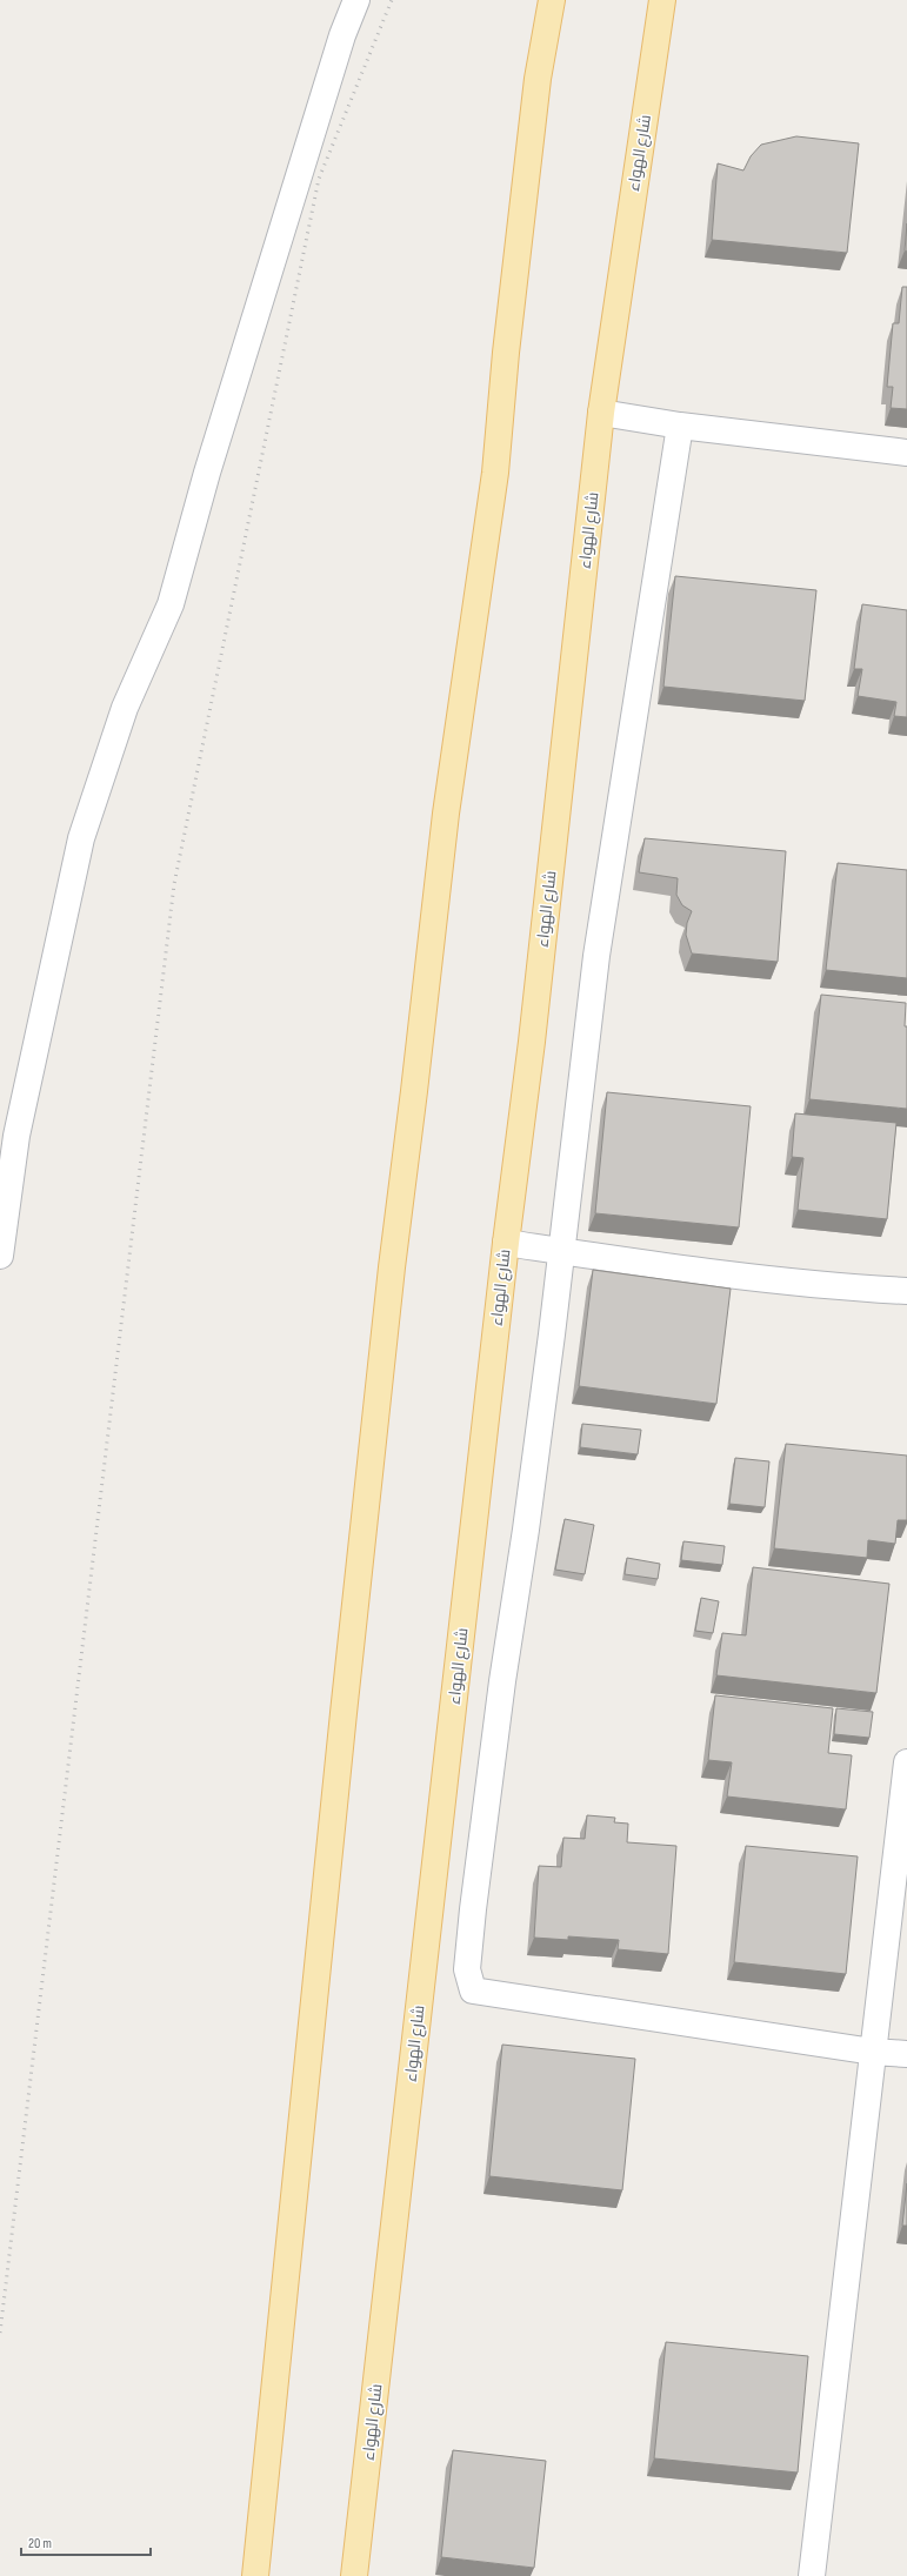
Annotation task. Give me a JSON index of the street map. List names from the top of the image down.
{
  "streets": {
    "main road": ["شارع الهواء"]
  },
  "scale_bar": "20 m"
}
